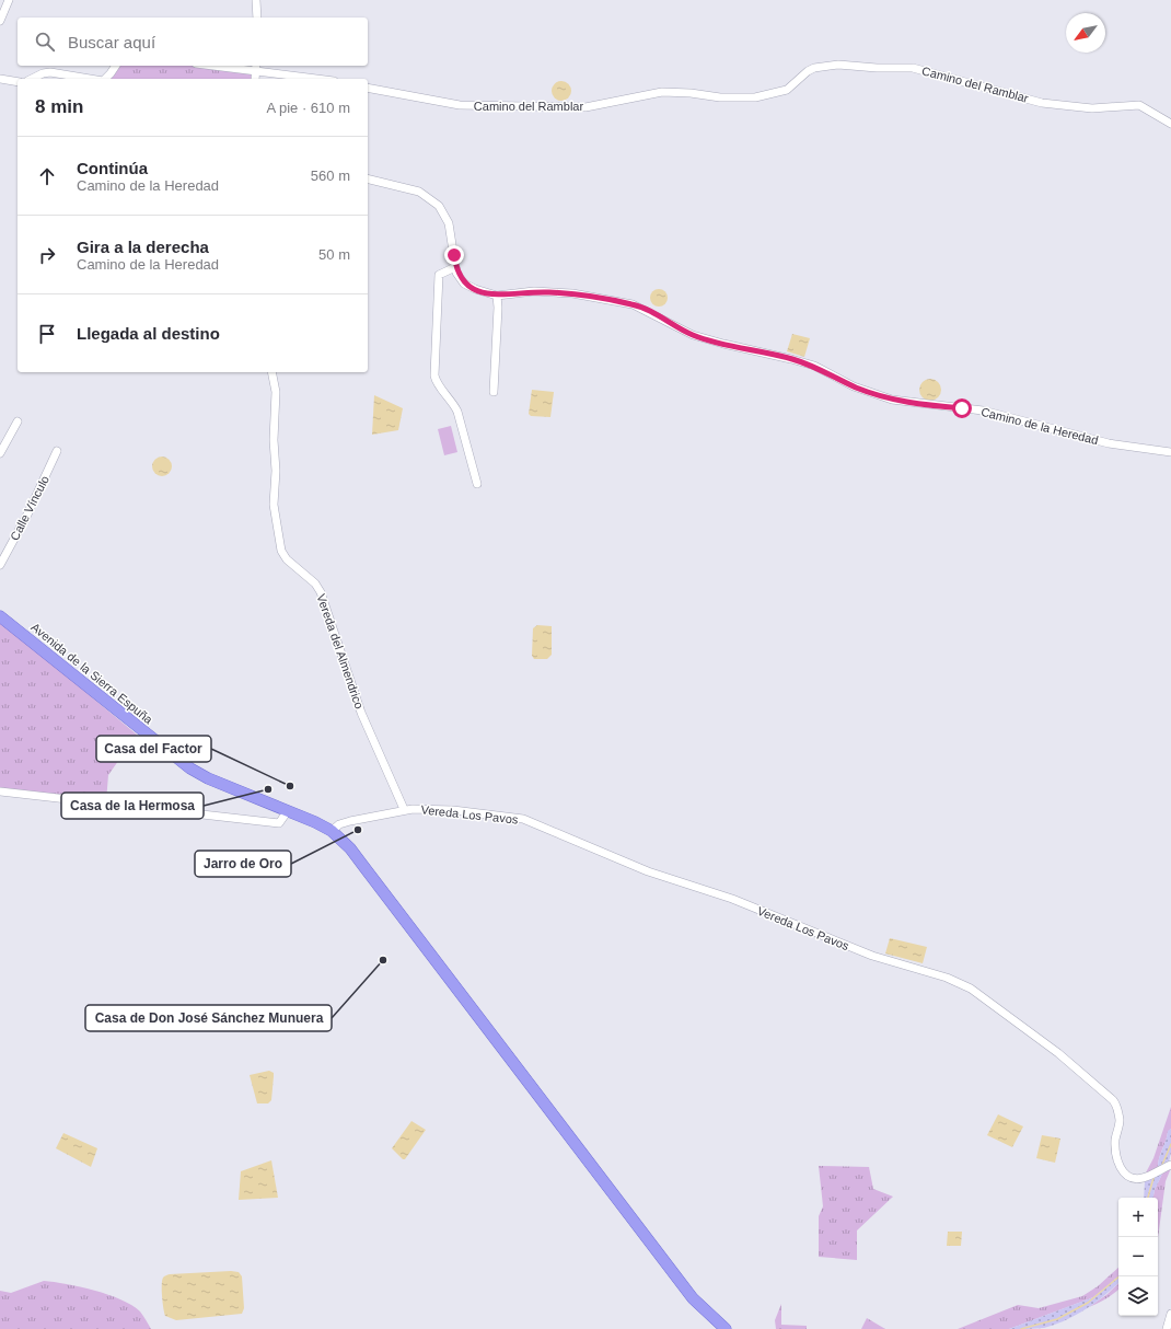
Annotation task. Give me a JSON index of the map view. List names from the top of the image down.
{
  "streets": {
    "main road": ["Avenida de la Sierra Espuña"],
    "street": [
      "Camino del Ramblar",
      "Camino de la Heredad",
      "Calle Vínculo",
      "Vereda del Almendrico",
      "Vereda Los Pavos"
    ]
  },
  "crossings": [
    ["Vereda del Almendrico", "Vereda Los Pavos"],
    ["Avenida de la Sierra Espuña", "Vereda Los Pavos"]
  ],
  "places": [
    "Casa del Factor",
    "Casa de la Hermosa",
    "Jarro de Oro",
    "Casa de Don José Sánchez Munuera"
  ],
  "north": "bottom left",
  "page": {
    "search": "Buscar aquí",
    "heading": ["8 min", "A pie · 610 m"],
    "list": [
      ["Continúa", "Camino de la Heredad", "560 m"],
      ["Gira a la derecha", "Camino de la Heredad", "50 m"],
      "Llegada al destino"
    ],
    "map_buttons": ["+", "−"]
  }
}
